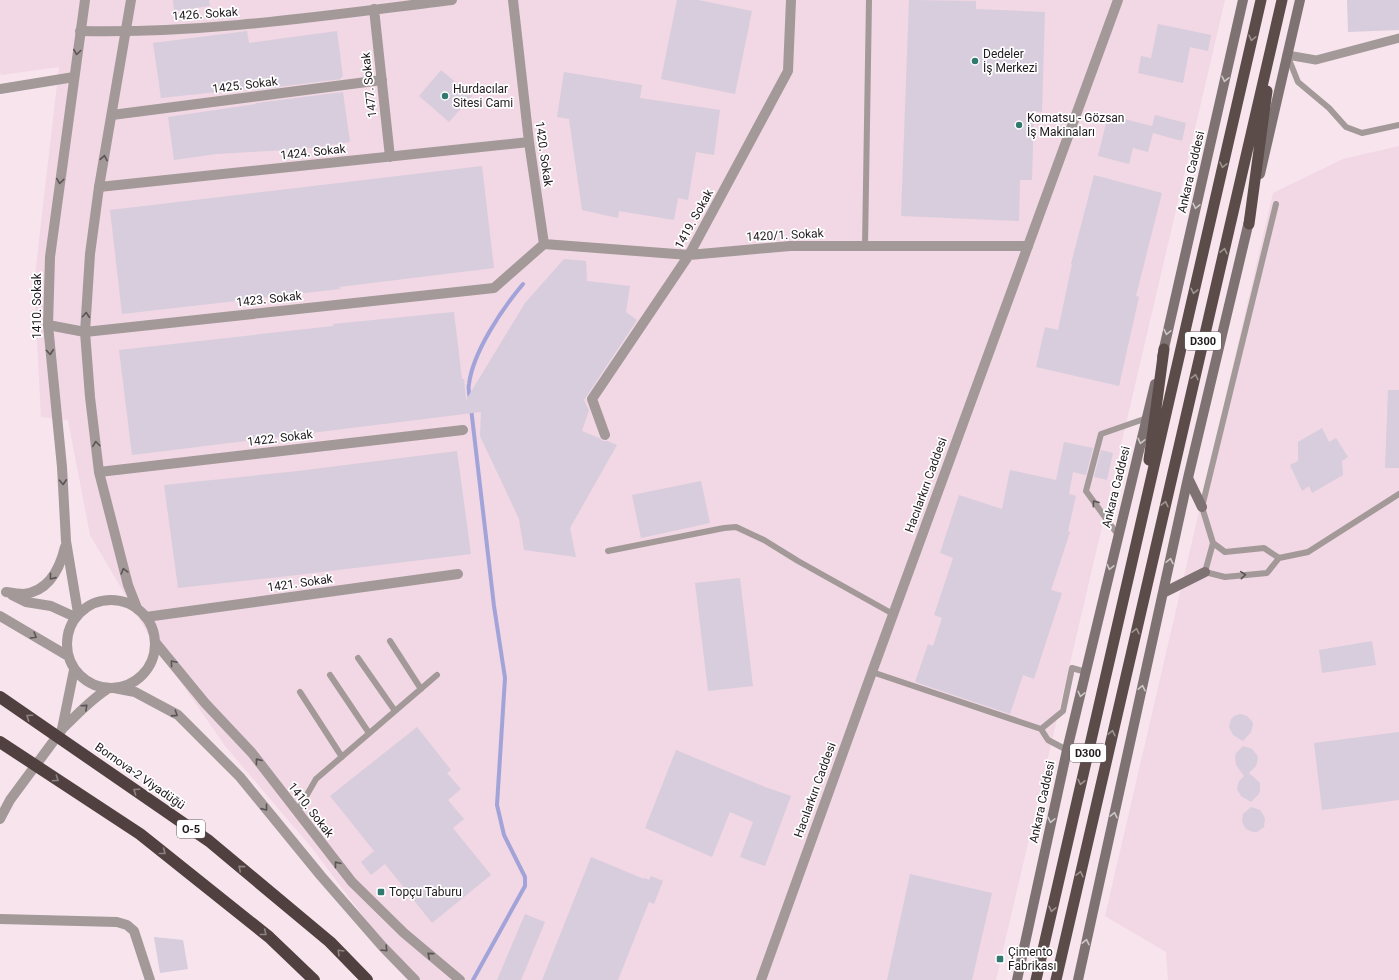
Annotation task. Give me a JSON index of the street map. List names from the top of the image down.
{
  "streets": {
    "highway": ["D300", "Bornova-2 Viyadüğü", "O-5"],
    "main road": ["Ankara Caddesi"],
    "street": [
      "1426. Sokak",
      "1425. Sokak",
      "1477. Sokak",
      "1424. Sokak",
      "1420. Sokak",
      "1419. Sokak",
      "1420/1. Sokak",
      "1423. Sokak",
      "1410. Sokak",
      "1422. Sokak",
      "Hacılarkırı Caddesi",
      "1421. Sokak"
    ]
  },
  "crossings": [
    ["1426. Sokak", "1477. Sokak"],
    ["1426. Sokak", "1410. Sokak"],
    ["1425. Sokak", "1477. Sokak"],
    ["1477. Sokak", "1424. Sokak"],
    ["1424. Sokak", "1420. Sokak"],
    ["1420. Sokak", "1420/1. Sokak"],
    ["1420. Sokak", "1423. Sokak"],
    ["1419. Sokak", "1420/1. Sokak"],
    ["1420/1. Sokak", "1423. Sokak"],
    ["1420/1. Sokak", "Hacılarkırı Caddesi"],
    ["1423. Sokak", "1410. Sokak"],
    ["1410. Sokak", "1421. Sokak"]
  ],
  "places": {
    "other": ["Dedeler İş Merkezi", "Hurdacılar Sitesi Cami", "Komatsu - Gözsan İş Makinaları"],
    "transit": ["Topçu Taburu", "Çimento Fabrikası"]
  }
}
